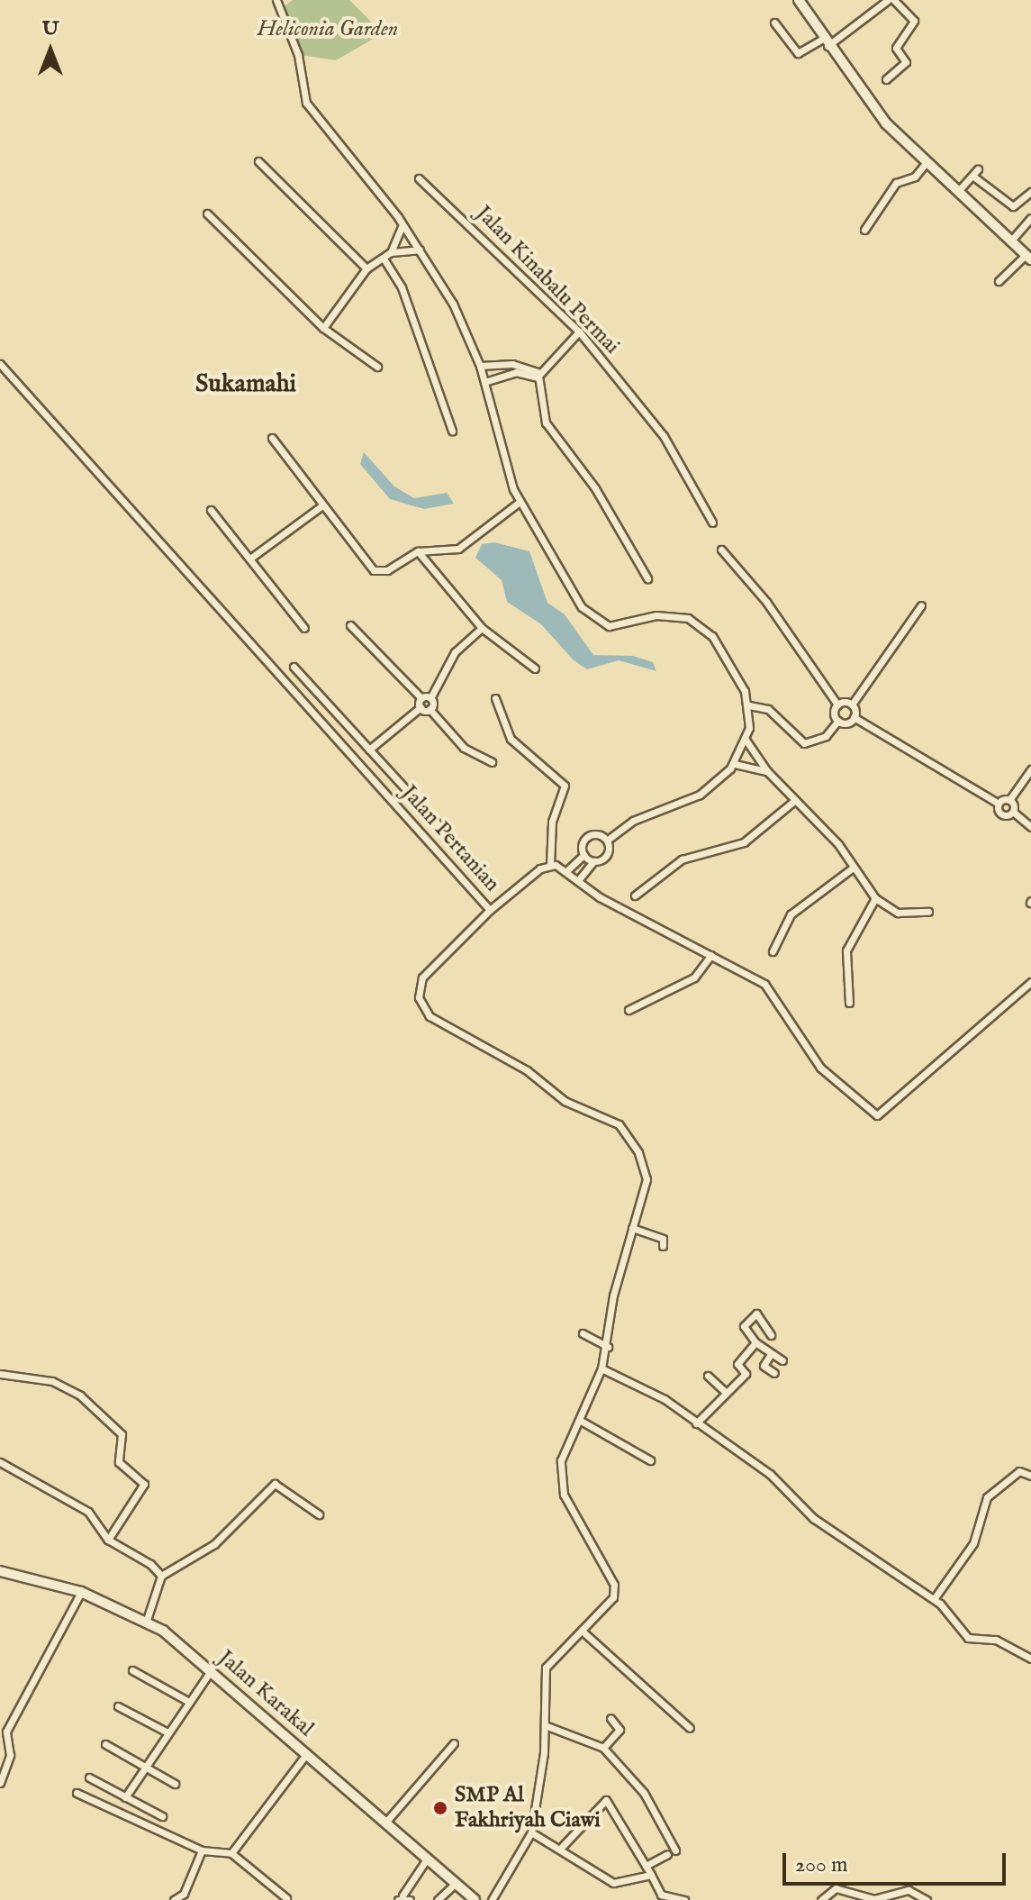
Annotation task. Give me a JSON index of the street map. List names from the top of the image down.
{
  "streets": {
    "main road": ["Jalan Karakal"],
    "street": ["Jalan Kinabalu Permai", "Jalan Pertanian"]
  },
  "districts": ["Sukamahi"],
  "parks": ["Heliconia Garden"],
  "places": ["SMP Al Fakhriyah Ciawi"],
  "scale_bar": "200 m",
  "north": "top"
}
